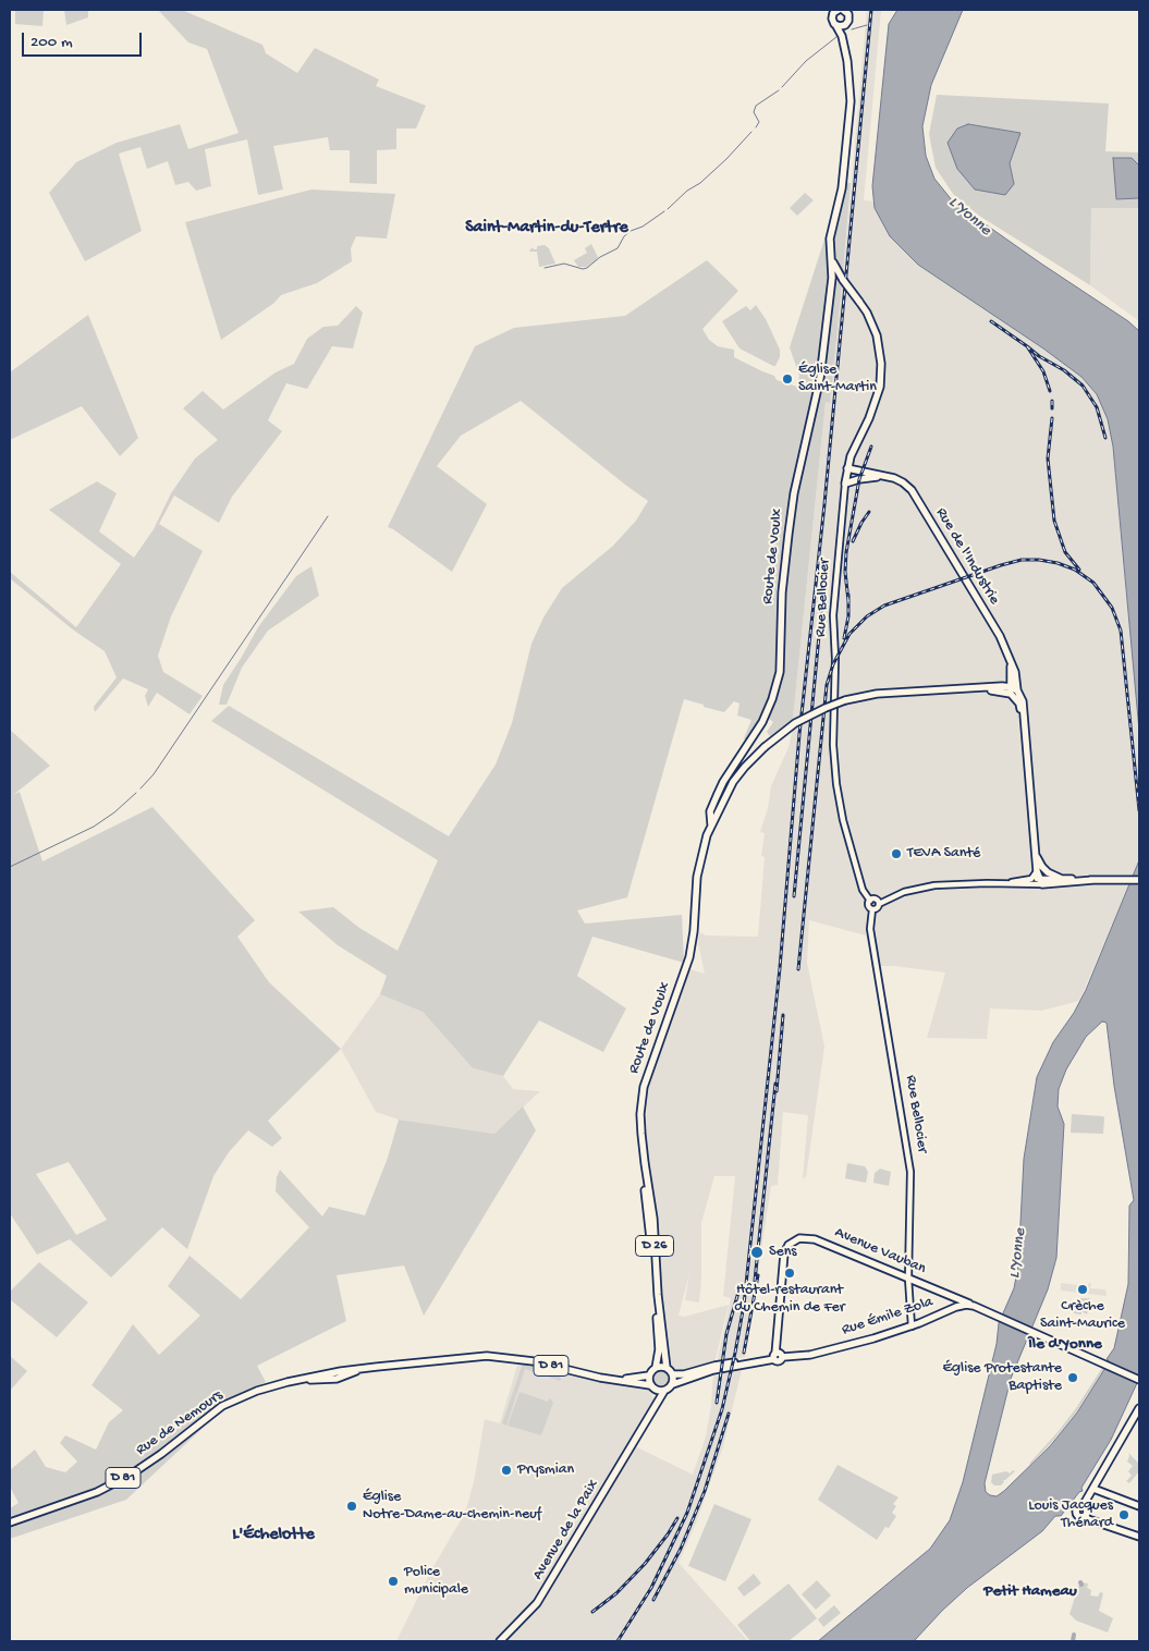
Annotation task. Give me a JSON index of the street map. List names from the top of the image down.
{
  "streets": {
    "main road": [
      "Route de Voulx",
      "Rue de l'Industrie",
      "Rue Bellocier",
      "D 26",
      "Avenue Vauban",
      "Rue Émile Zola",
      "D 81",
      "Rue de Nemours",
      "Avenue de la Paix"
    ]
  },
  "crossings": [
    ["Route de Voulx", "D 26"],
    ["Route de Voulx", "D 81"],
    ["Rue de l'Industrie", "Rue Bellocier"],
    ["Rue Bellocier", "D 26"],
    ["Rue Bellocier", "Avenue Vauban"],
    ["Rue Bellocier", "Rue Émile Zola"],
    ["Avenue Vauban", "Rue Émile Zola"],
    ["D 81", "Rue de Nemours"]
  ],
  "districts": [
    "Saint-Martin-du-Tertre",
    "Île d'Yonne",
    "L'Échelotte",
    "Petit Hameau"
  ],
  "water": ["L'Yonne"],
  "places": [
    "Église Saint-Martin",
    "TEVA Santé",
    "Sens",
    "Hôtel-restaurant du Chemin de Fer",
    "Crèche Saint-Maurice",
    "Église Protestante Baptiste",
    "Prysmian",
    "Église Notre-Dame-au-chemin-neuf",
    "Louis Jacques Thénard",
    "Police municipale"
  ],
  "scale_bar": "200 m"
}
